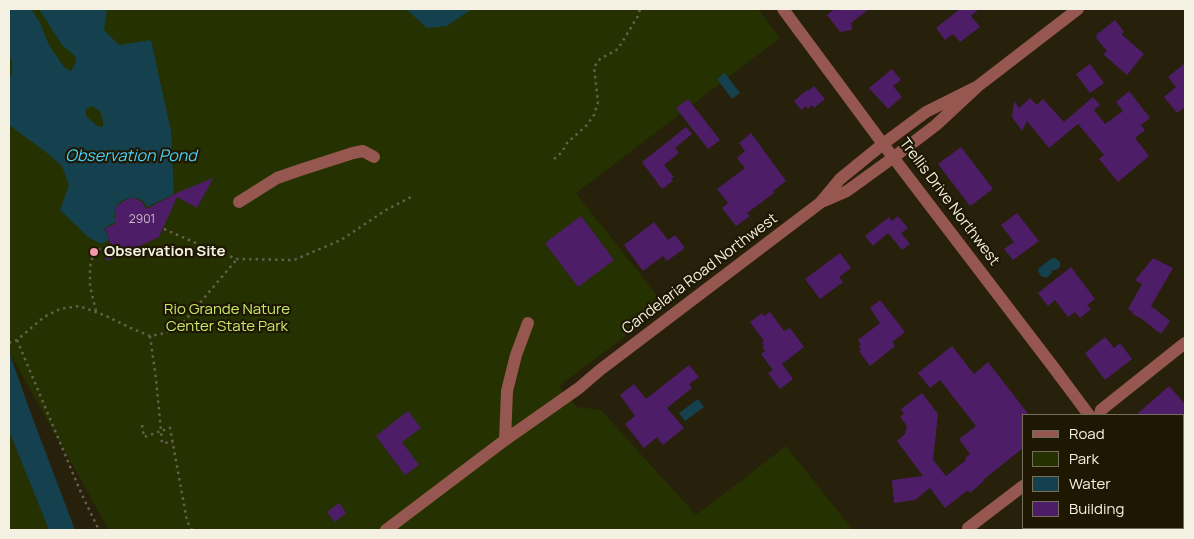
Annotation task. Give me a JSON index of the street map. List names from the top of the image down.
{
  "streets": {
    "street": ["Trellis Drive Northwest", "Candelaria Road Northwest"]
  },
  "crossings": [
    ["Trellis Drive Northwest", "Candelaria Road Northwest"]
  ],
  "water": ["Observation Pond"],
  "parks": ["Rio Grande Nature Center State Park"],
  "places": ["Observation Site"],
  "house_numbers": ["2901"],
  "legend": [
    "Road",
    "Park",
    "Water",
    "Building"
  ]
}
